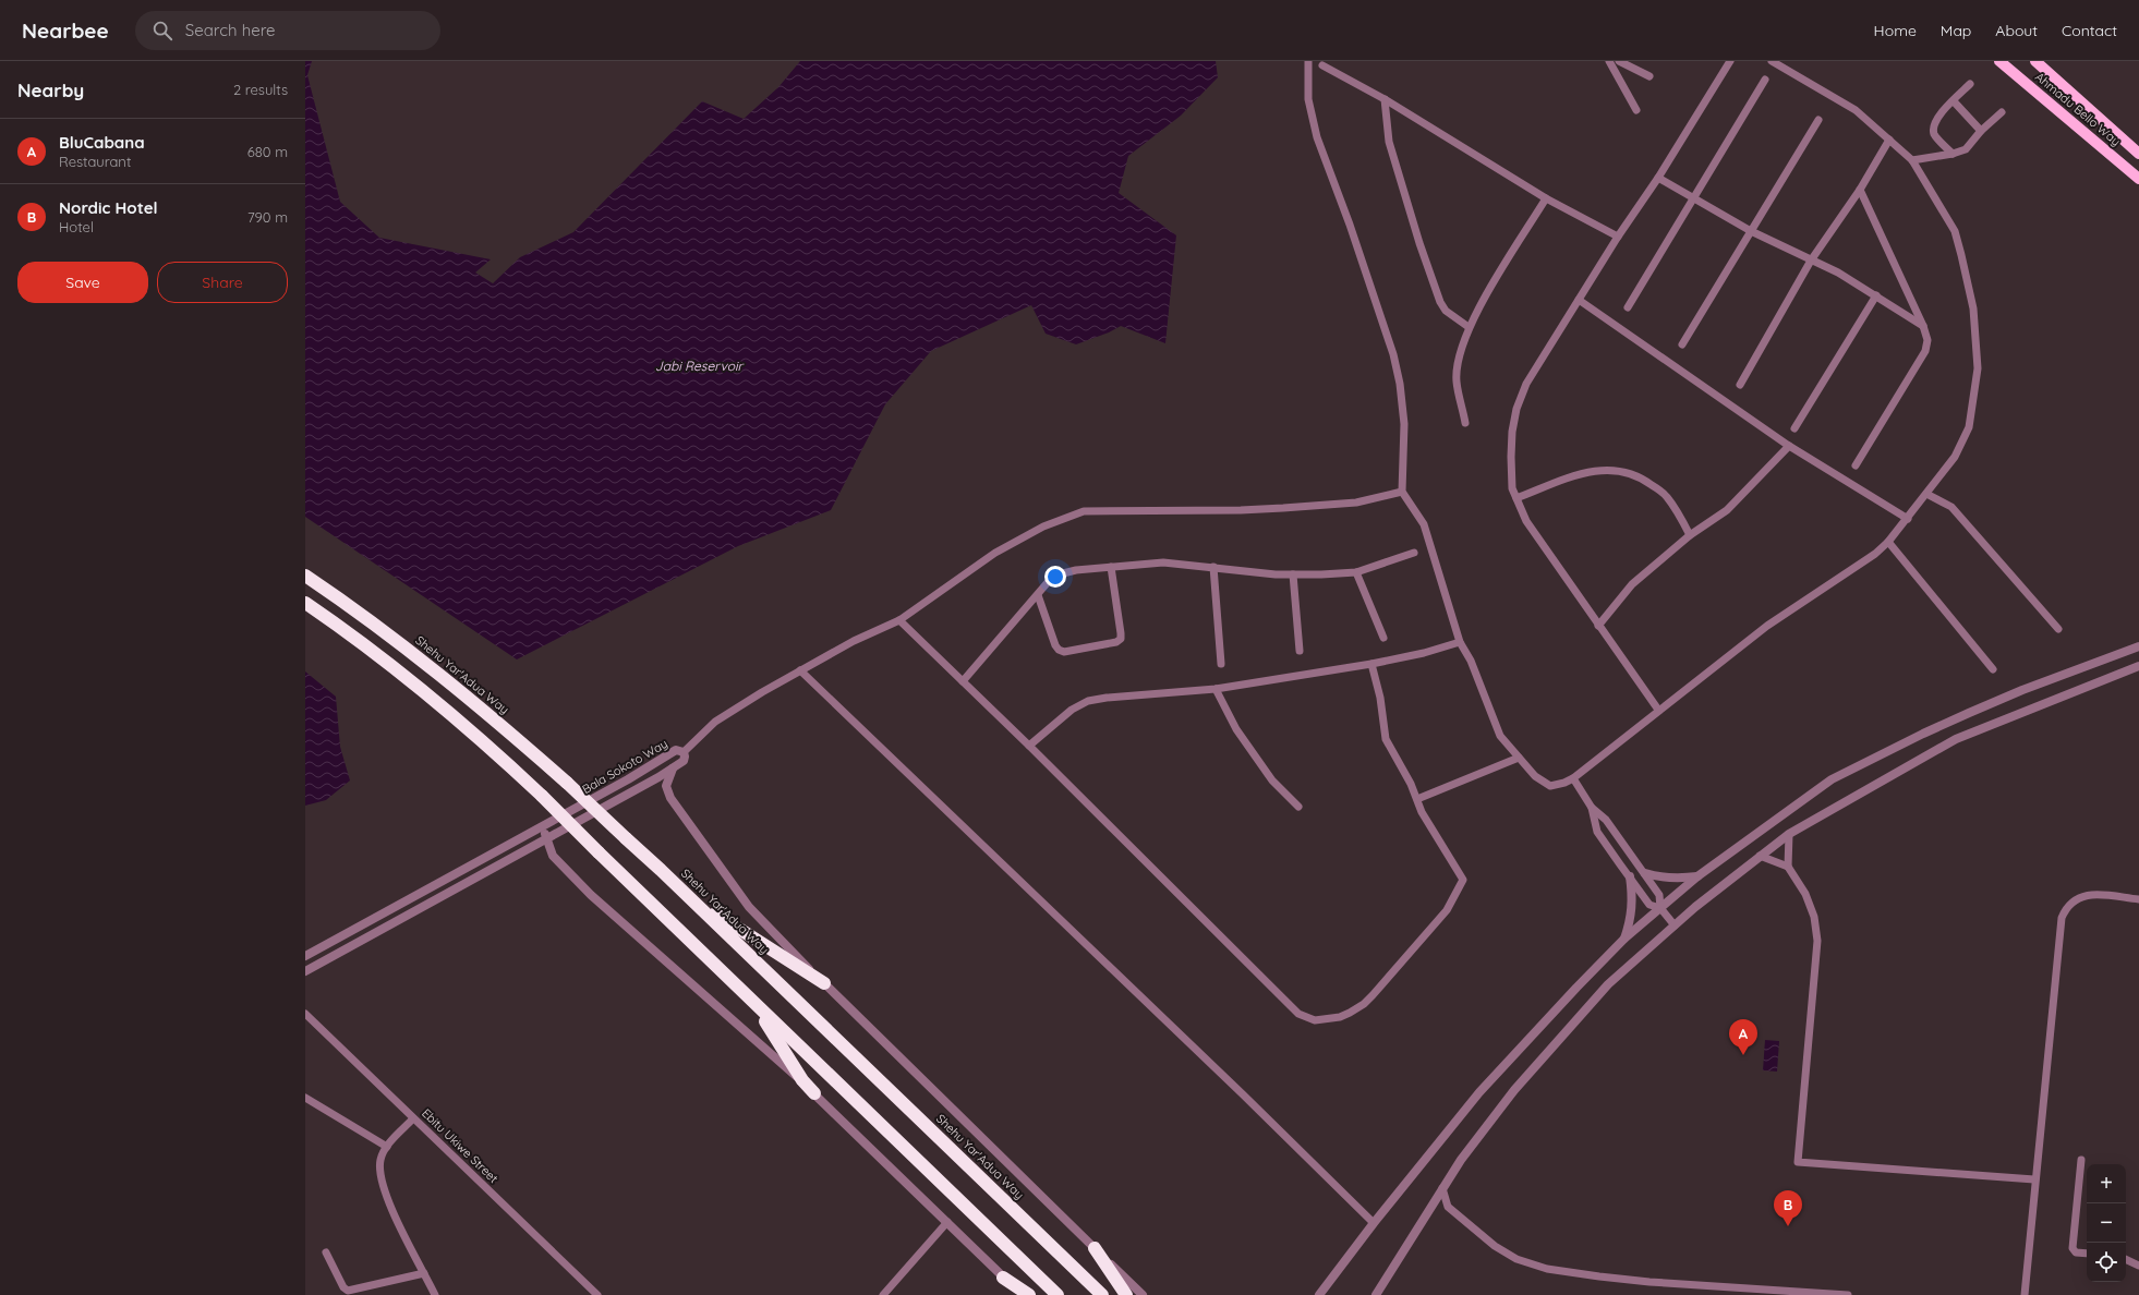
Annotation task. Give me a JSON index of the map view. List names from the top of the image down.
{
  "streets": {
    "highway": ["Shehu Yar'Adua Way"],
    "main road": ["Ahmadu Bello Way"],
    "street": ["Bala Sokoto Way", "Ebitu Ukiwe Street"]
  },
  "water": ["Jabi Reservoir"],
  "page": {
    "header": "Nearbee",
    "search": "Search here",
    "nav": [
      "Home",
      "Map",
      "About",
      "Contact"
    ],
    "heading": ["Nearby", "2 results"],
    "list": [
      {
        "mark": "A",
        "name": "BluCabana",
        "note": "Restaurant",
        "value": "680 m"
      },
      {
        "mark": "B",
        "name": "Nordic Hotel",
        "note": "Hotel",
        "value": "790 m"
      }
    ],
    "buttons": ["Save", "Share"],
    "pins": ["A", "B"],
    "map_buttons": ["+", "−"]
  }
}
